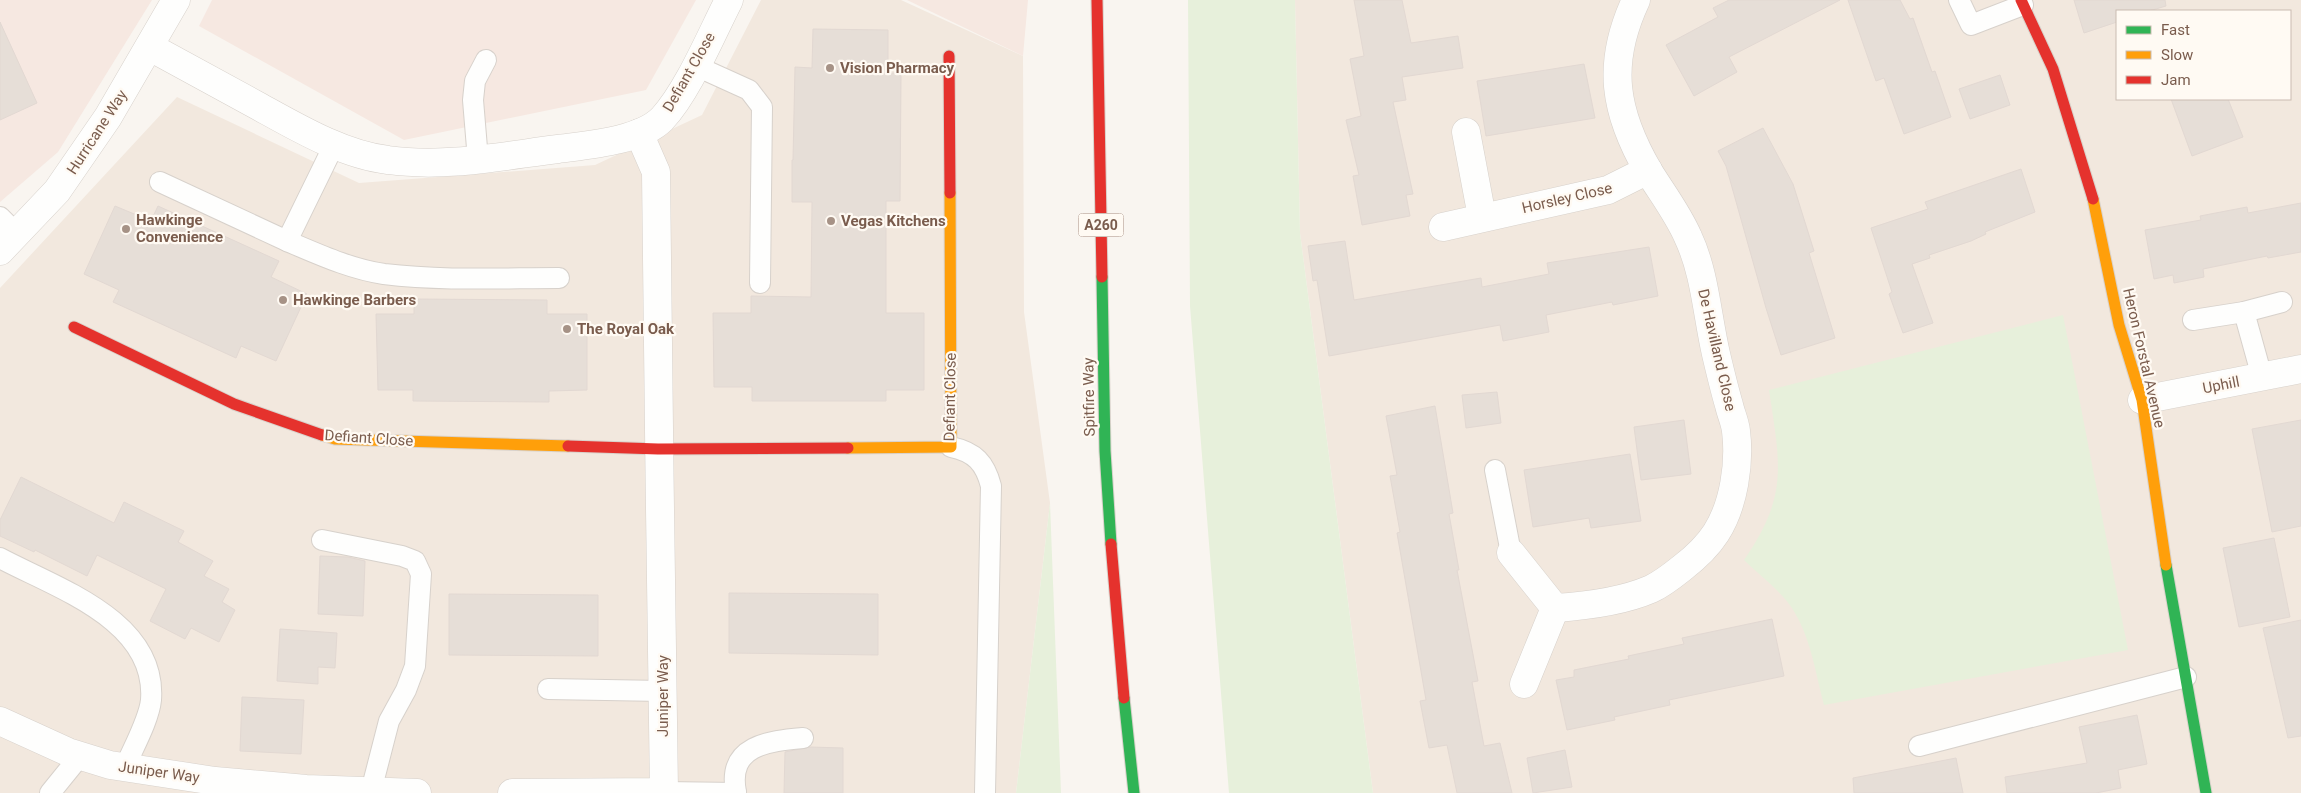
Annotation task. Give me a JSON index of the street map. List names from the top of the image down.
{
  "streets": {
    "street": [
      "Defiant Close",
      "Hurricane Way",
      "Horsley Close",
      "A260",
      "De Havilland Close",
      "Heron Forstal Avenue",
      "Uphill",
      "Spitfire Way",
      "Juniper Way"
    ]
  },
  "crossings": [
    ["Defiant Close", "Hurricane Way"],
    ["Defiant Close", "Juniper Way"],
    ["Horsley Close", "De Havilland Close"],
    ["Heron Forstal Avenue", "Uphill"]
  ],
  "places": [
    "Vision Pharmacy",
    "Vegas Kitchens",
    "Hawkinge Convenience",
    "Hawkinge Barbers",
    "The Royal Oak"
  ],
  "legend": ["Fast", "Slow", "Jam"]
}
